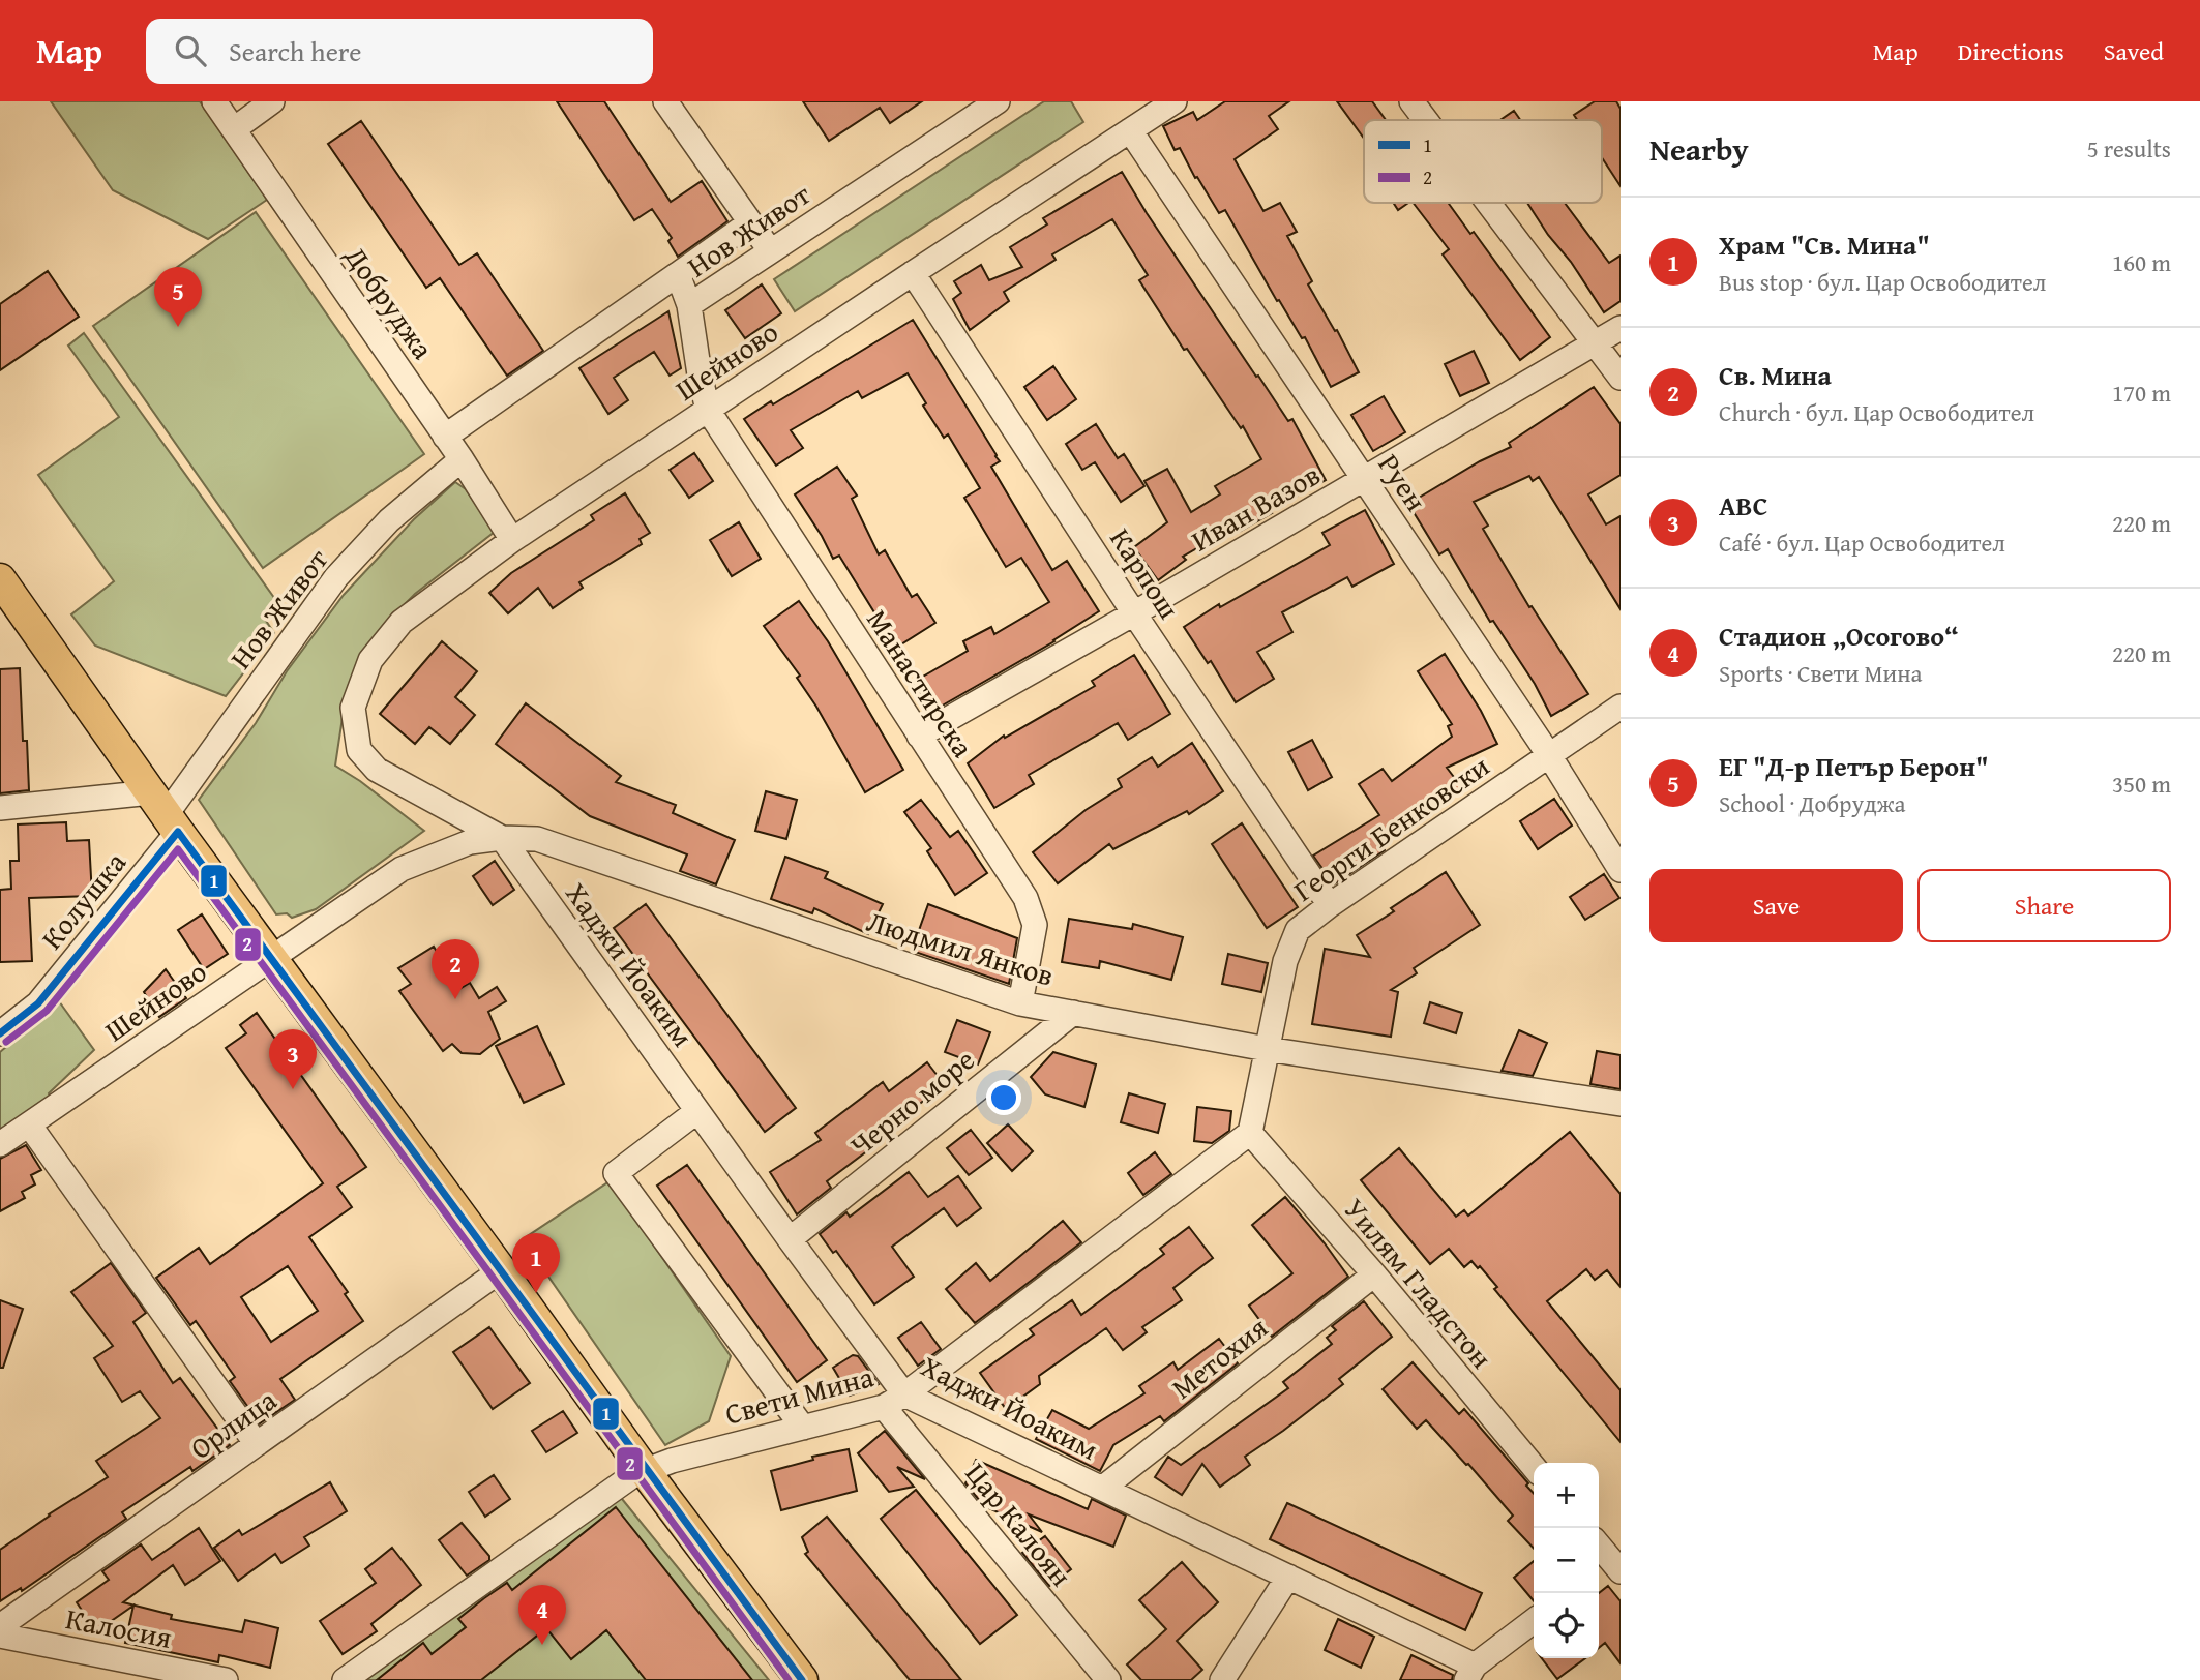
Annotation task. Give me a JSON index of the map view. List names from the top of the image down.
{
  "streets": {
    "street": [
      "Нов Живот",
      "Добруджа",
      "Шейново",
      "Руен",
      "Иван Вазов",
      "Карпош",
      "Манастирска",
      "Георги Бенковски",
      "Колушка",
      "Людмил Янков",
      "Хаджи Йоаким",
      "Черно море",
      "Уилям Гладстон",
      "Метохия",
      "Свети Мина",
      "Орлица",
      "Цар Калоян",
      "Калосия"
    ]
  },
  "crossings": [
    ["Нов Живот", "Добруджа"],
    ["Нов Живот", "Манастирска"],
    ["Нов Живот", "Колушка"],
    ["Добруджа", "Шейново"],
    ["Шейново", "Руен"],
    ["Шейново", "Карпош"],
    ["Шейново", "Манастирска"],
    ["Шейново", "Людмил Янков"],
    ["Шейново", "Хаджи Йоаким"],
    ["Руен", "Иван Вазов"],
    ["Руен", "Георги Бенковски"],
    ["Иван Вазов", "Карпош"],
    ["Иван Вазов", "Манастирска"],
    ["Карпош", "Георги Бенковски"],
    ["Манастирска", "Людмил Янков"],
    ["Георги Бенковски", "Людмил Янков"],
    ["Людмил Янков", "Хаджи Йоаким"],
    ["Людмил Янков", "Черно море"],
    ["Хаджи Йоаким", "Черно море"],
    ["Хаджи Йоаким", "Метохия"],
    ["Хаджи Йоаким", "Свети Мина"],
    ["Уилям Гладстон", "Метохия"],
    ["Уилям Гладстон", "Свети Мина"],
    ["Свети Мина", "Цар Калоян"]
  ],
  "lines": ["transit line 1", "transit line 2"],
  "legend": ["1", "2"],
  "page": {
    "header": "Map",
    "search": "Search here",
    "nav": ["Map", "Directions", "Saved"],
    "heading": ["Nearby", "5 results"],
    "list": [
      {
        "mark": "1",
        "name": "Храм \"Св. Мина\"",
        "note": "Bus stop · бул. Цар Освободител",
        "value": "160 m"
      },
      {
        "mark": "2",
        "name": "Св. Мина",
        "note": "Church · бул. Цар Освободител",
        "value": "170 m"
      },
      {
        "mark": "3",
        "name": "ABC",
        "note": "Café · бул. Цар Освободител",
        "value": "220 m"
      },
      {
        "mark": "4",
        "name": "Стадион „Осогово“",
        "note": "Sports · Свети Мина",
        "value": "220 m"
      },
      {
        "mark": "5",
        "name": "ЕГ \"Д-р Петър Берон\"",
        "note": "School · Добруджа",
        "value": "350 m"
      }
    ],
    "pins": [
      "5",
      "2",
      "3",
      "1",
      "4"
    ],
    "buttons": ["Save", "Share"],
    "map_buttons": ["+", "−"]
  }
}
